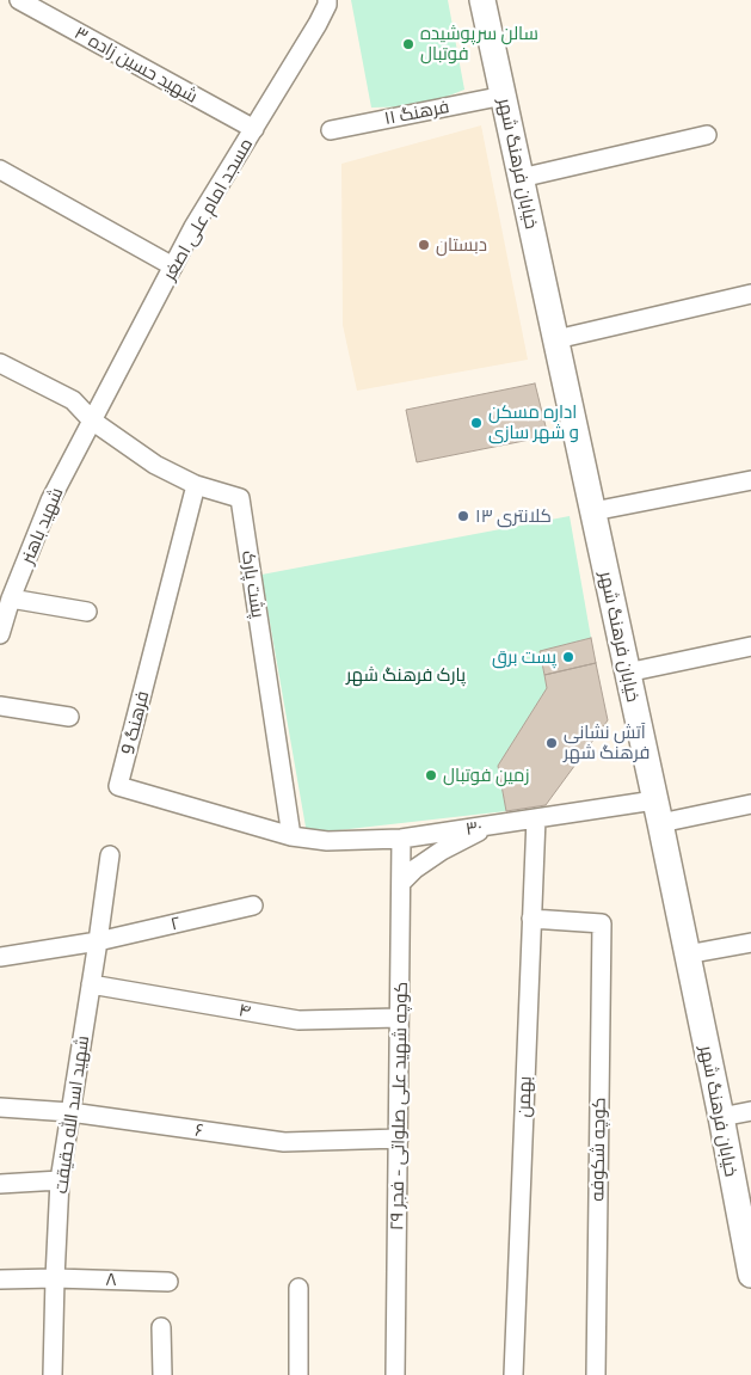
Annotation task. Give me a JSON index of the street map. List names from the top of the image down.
{
  "streets": {
    "main road": ["خیابان فرهنگ شهر"],
    "street": [
      "شهید حسین زاده ۳",
      "فرهنگ ۱۱",
      "مسجد امام علی اصغر",
      "شهید باهنر",
      "پشت پارک",
      "فرهنگ 9",
      "۳۰",
      "۲",
      "۴",
      "بهمن",
      "کوچه شهید علی صلواتی - فجر ۲۹",
      "شهید اسد الله حقیقت",
      "۶",
      "کوچه شکوفه",
      "۸"
    ]
  },
  "crossings": [
    ["شهید حسین زاده ۳", "مسجد امام علی اصغر"],
    ["فرهنگ ۱۱", "خیابان فرهنگ شهر"],
    ["خیابان فرهنگ شهر", "۳۰"],
    ["مسجد امام علی اصغر", "شهید باهنر"],
    ["مسجد امام علی اصغر", "پشت پارک"],
    ["شهید باهنر", "پشت پارک"],
    ["پشت پارک", "فرهنگ 9"],
    ["پشت پارک", "۳۰"],
    ["فرهنگ 9", "۳۰"],
    ["۳۰", "بهمن"],
    ["۳۰", "کوچه شهید علی صلواتی - فجر ۲۹"],
    ["۲", "شهید اسد الله حقیقت"],
    ["۴", "کوچه شهید علی صلواتی - فجر ۲۹"],
    ["۴", "شهید اسد الله حقیقت"],
    ["بهمن", "کوچه شکوفه"],
    ["کوچه شهید علی صلواتی - فجر ۲۹", "۶"],
    ["شهید اسد الله حقیقت", "۶"],
    ["شهید اسد الله حقیقت", "۸"]
  ],
  "parks": ["پارک فرهنگ شهر"],
  "places": [
    "سالن سرپوشیده فوتبال",
    "دبستان",
    "اداره مسکن و شهر سازی",
    "کلانتری ۱۳",
    "پست برق",
    "آتش نشانی فرهنگ شهر",
    "زمین فوتبال"
  ]
}
